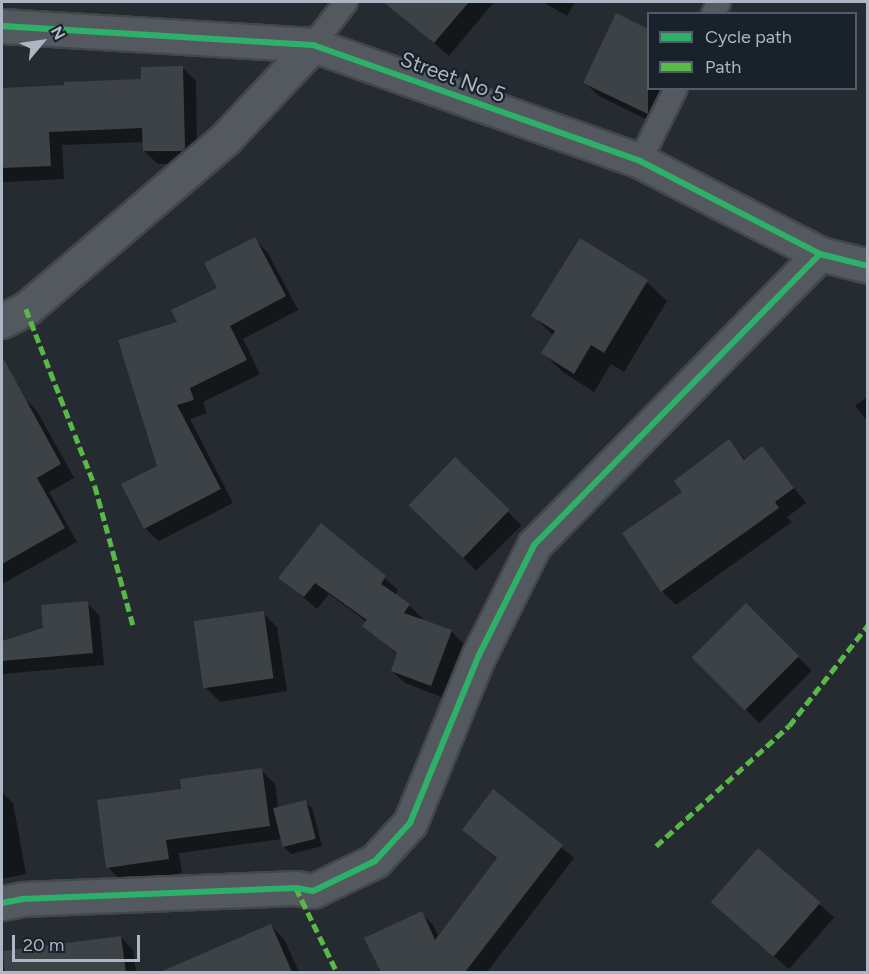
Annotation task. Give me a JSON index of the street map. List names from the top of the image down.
{
  "streets": {
    "street": ["Street No 5"]
  },
  "legend": ["Cycle path", "Path"],
  "scale_bar": "20 m",
  "north": "top right"
}
